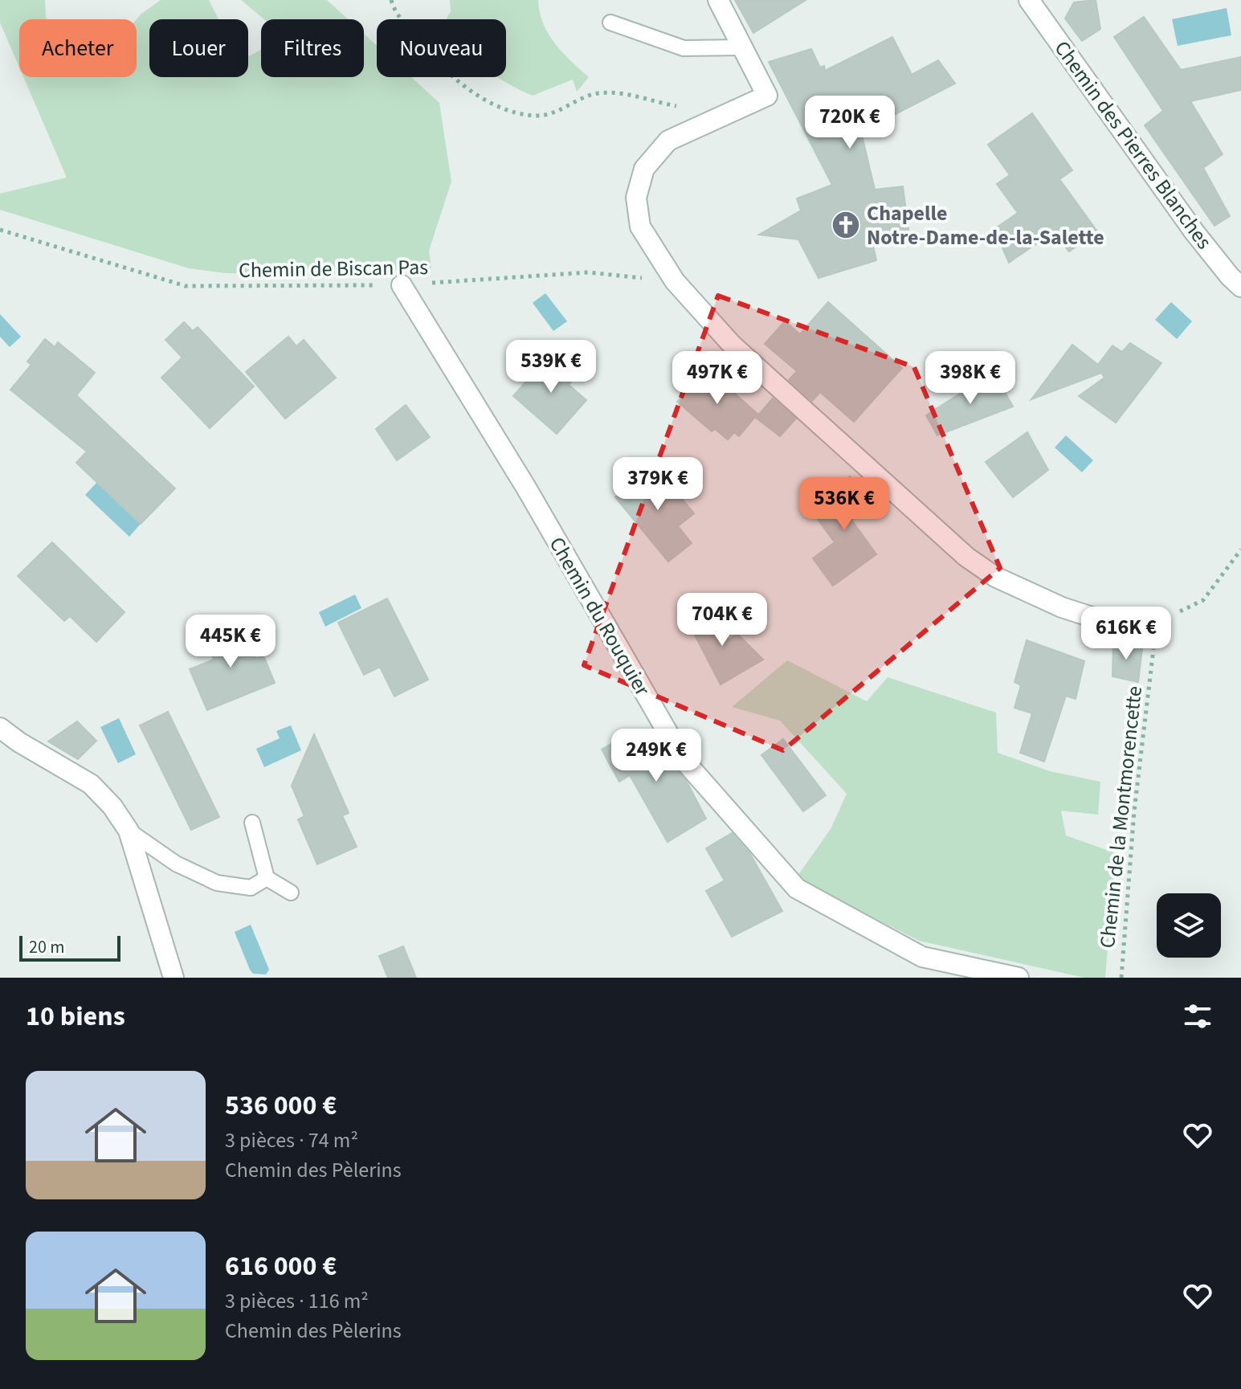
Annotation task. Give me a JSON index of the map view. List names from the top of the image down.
{
  "streets": {
    "street": ["Chemin des Pierres Blanches", "Chemin du Rouquier"],
    "path": ["Chemin de Biscan Pas", "Chemin de la Montmorencette"]
  },
  "crossings": [
    ["Chemin de Biscan Pas", "Chemin du Rouquier"]
  ],
  "places": {
    "church": ["Chapelle Notre-Dame-de-la-Salette"]
  },
  "scale_bar": "20 m",
  "page": {
    "chip": [
      "Acheter",
      "Louer",
      "Filtres",
      "Nouveau"
    ],
    "price": [
      "720K €",
      "539K €",
      "497K €",
      "398K €",
      "379K €",
      "536K €",
      "704K €",
      "616K €",
      "445K €",
      "249K €"
    ],
    "scale": "20 m",
    "heading": "10 biens",
    "list": [
      {
        "name": "536 000 €",
        "note": "3 pièces · 74 m² · Chemin des Pèlerins"
      },
      {
        "name": "616 000 €",
        "note": "3 pièces · 116 m² · Chemin des Pèlerins"
      }
    ]
  }
}
